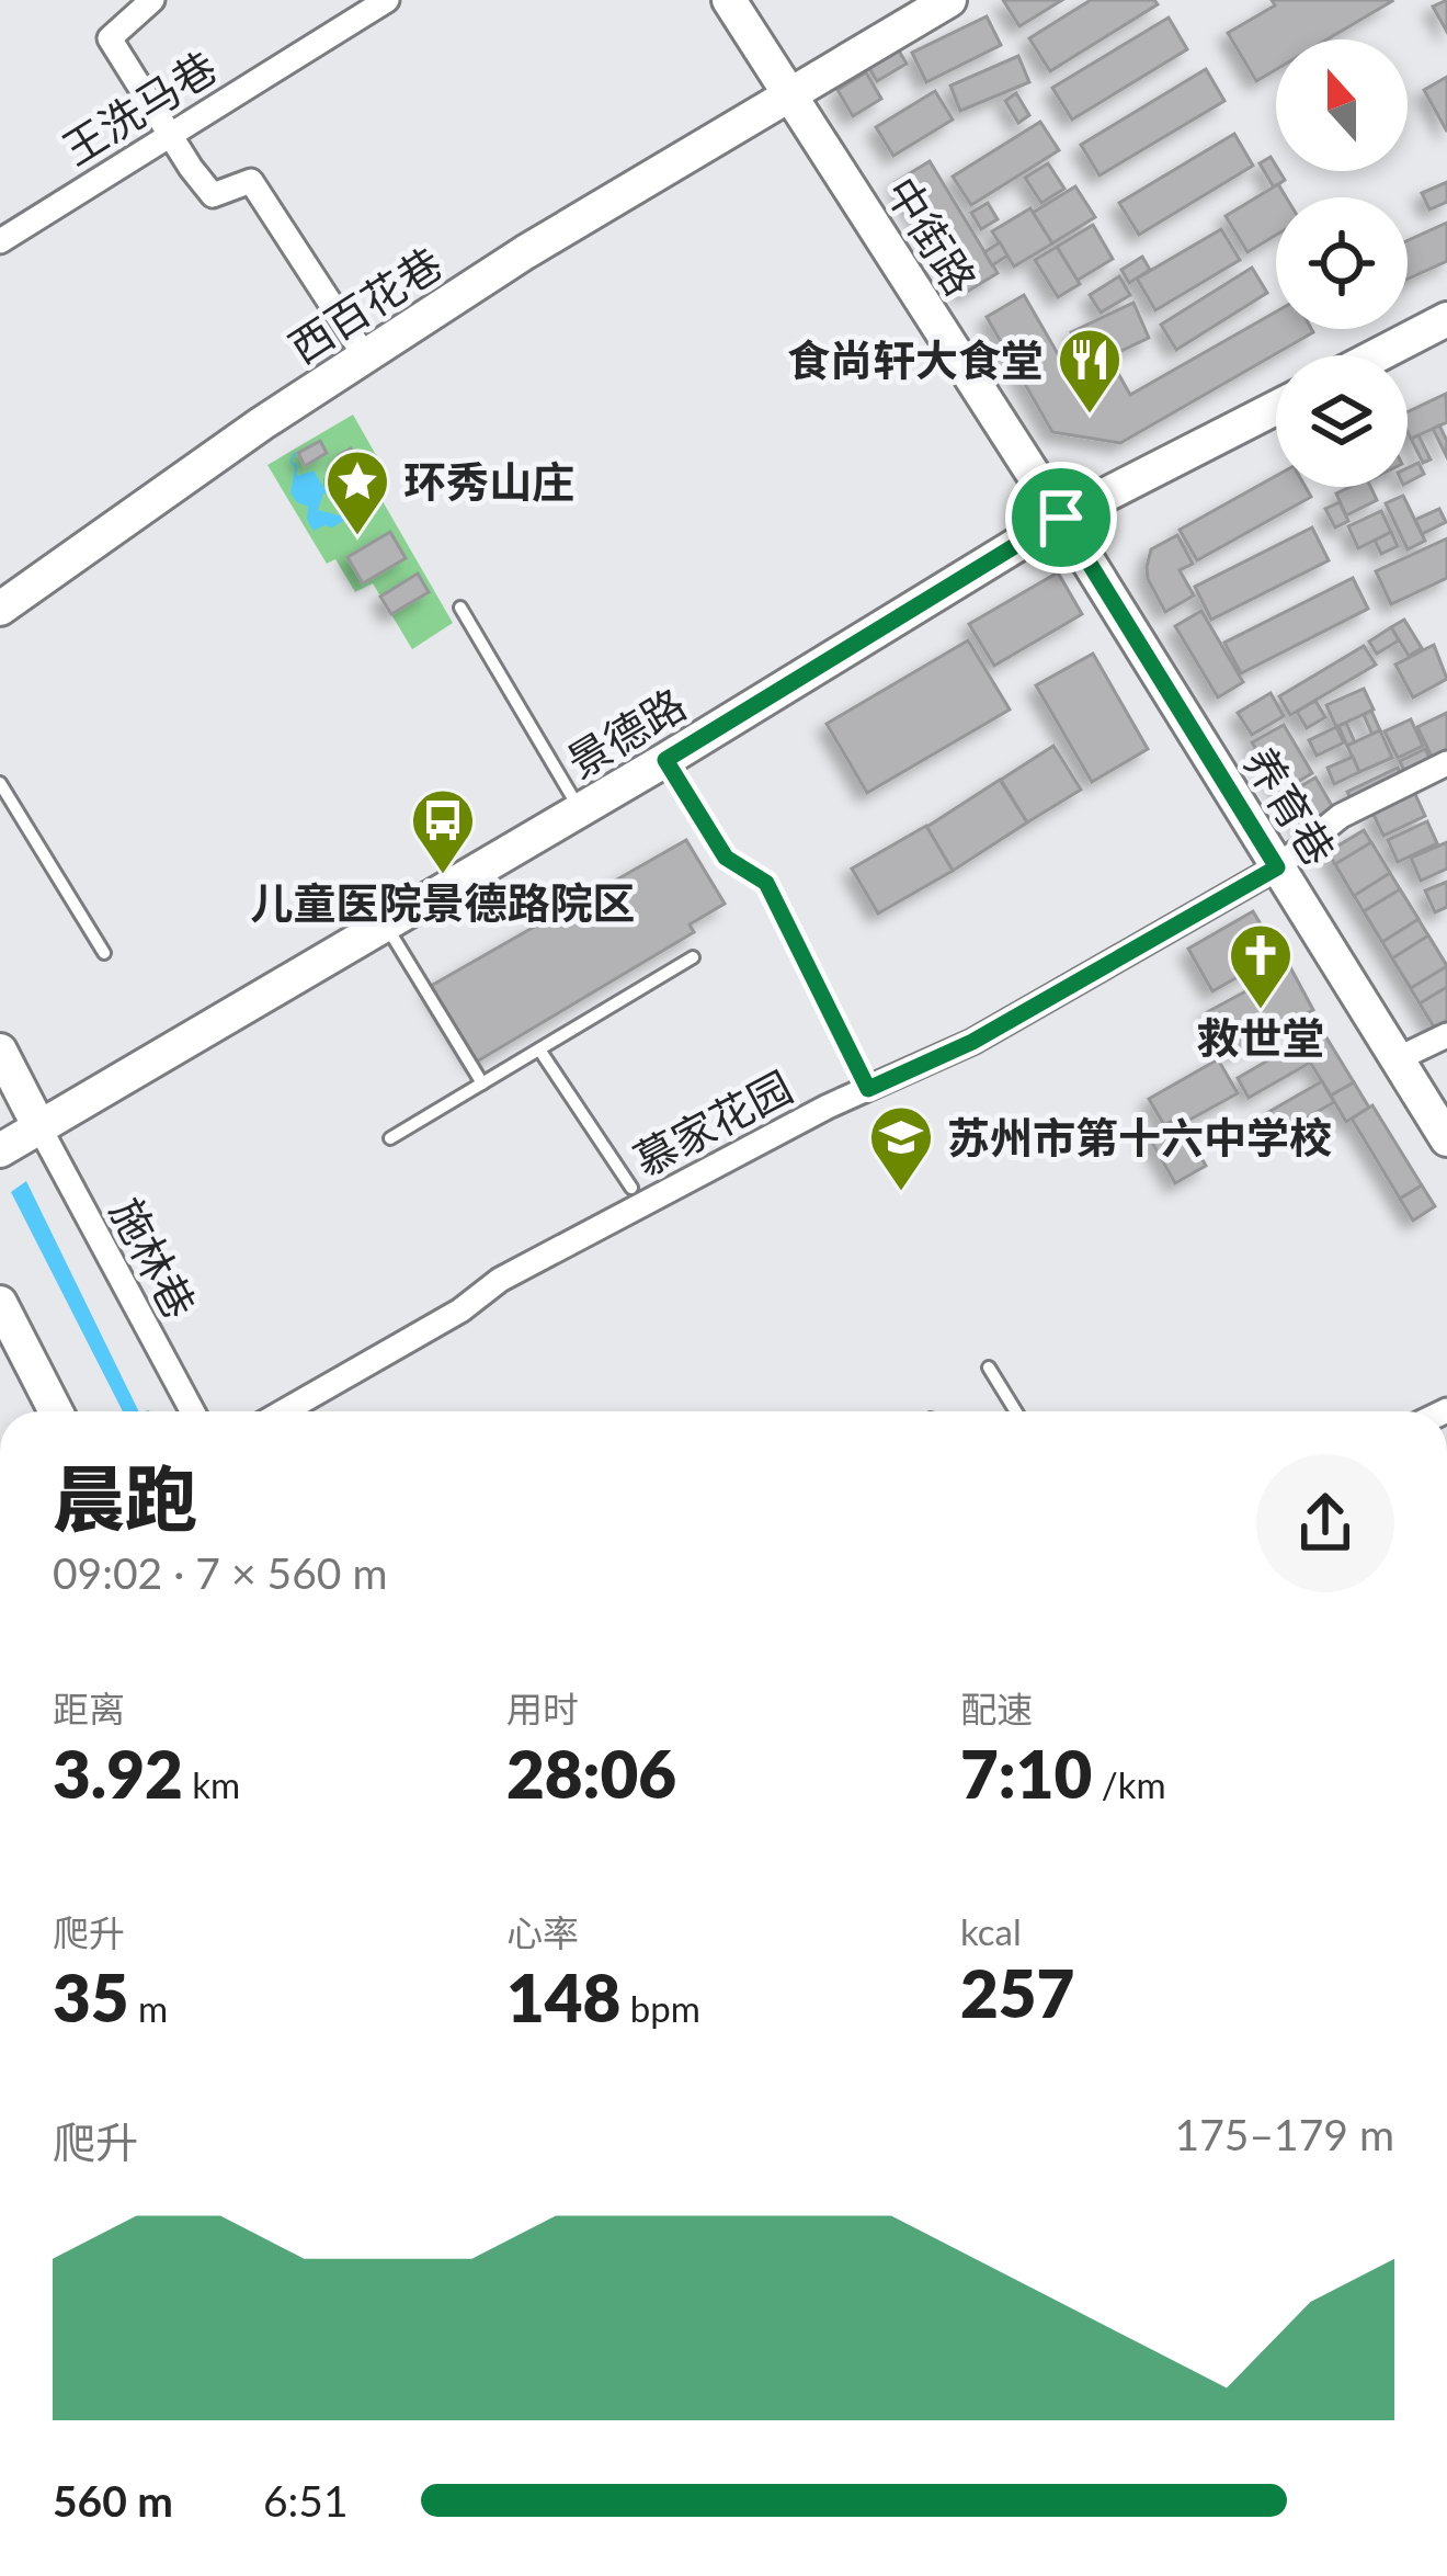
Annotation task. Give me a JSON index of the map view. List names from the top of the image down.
{
  "streets": {
    "main road": [
      "中街路",
      "西百花巷",
      "景德路",
      "养育巷"
    ],
    "street": ["王洗马巷", "慕家花园", "施林巷"]
  },
  "crossings": [
    ["中街路", "西百花巷"],
    ["中街路", "景德路"],
    ["中街路", "养育巷"],
    ["景德路", "养育巷"],
    ["景德路", "施林巷"],
    ["养育巷", "慕家花园"]
  ],
  "places": {
    "restaurant": ["食尚轩大食堂"],
    "place": ["环秀山庄"],
    "bus stop": ["儿童医院景德路院区"],
    "church": ["救世堂"],
    "school or university": ["苏州市第十六中学校"]
  },
  "north": "top",
  "page": {
    "heading": ["晨跑", "09:02 · 7 × 560 m"],
    "stats": [
      ["距离", "3.92 km"],
      ["用时", "28:06"],
      ["配速", "7:10 /km"],
      ["爬升", "35 m"],
      ["心率", "148 bpm"],
      ["kcal", "257"]
    ],
    "chart": ["爬升", "175–179 m"],
    "list": [
      {
        "name": "560 m",
        "note": "6:51"
      }
    ]
  }
}
